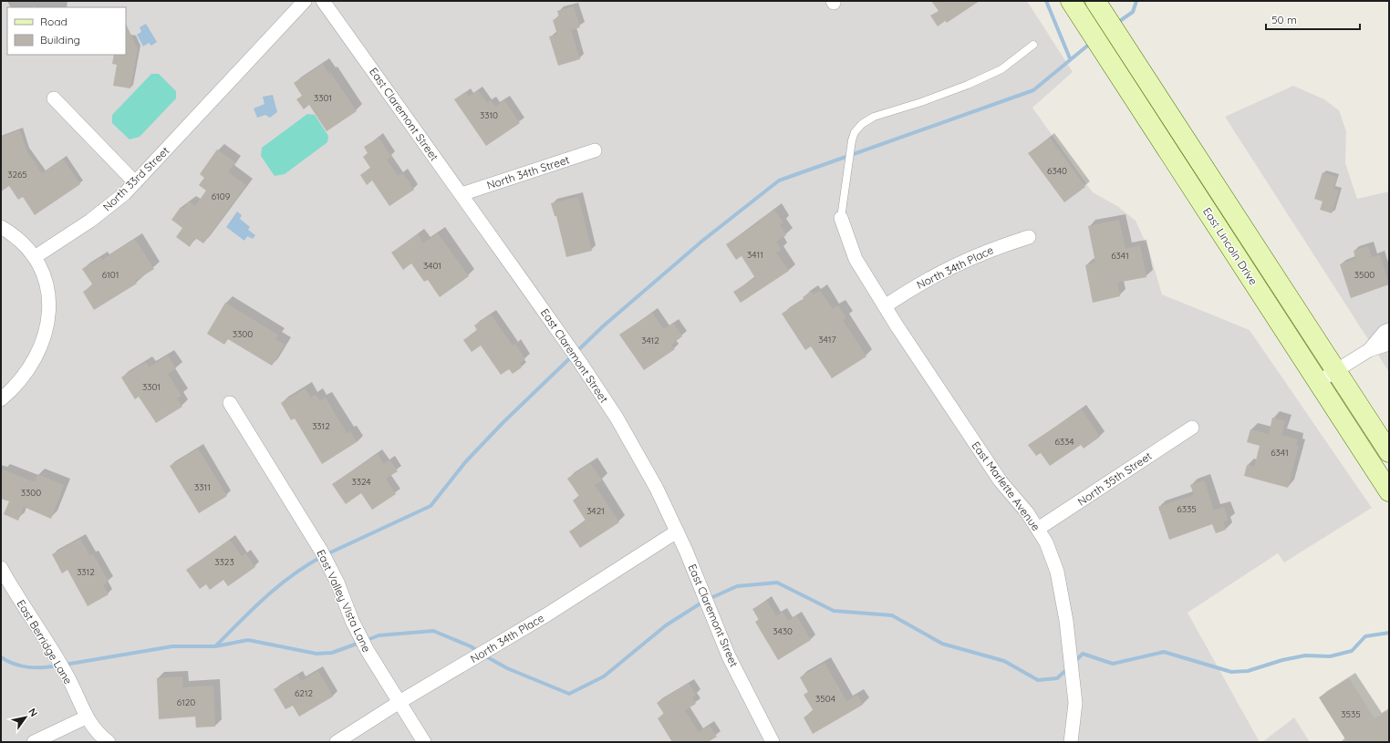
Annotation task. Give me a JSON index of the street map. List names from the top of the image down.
{
  "streets": {
    "main road": ["East Lincoln Drive"],
    "street": [
      "East Claremont Street",
      "North 34th Street",
      "North 33rd Street",
      "North 34th Place",
      "North 35th Street",
      "East Marlette Avenue",
      "East Valley Vista Lane",
      "East Berridge Lane"
    ]
  },
  "crossings": [
    ["East Claremont Street", "North 34th Street"],
    ["East Claremont Street", "North 34th Place"],
    ["North 34th Place", "East Marlette Avenue"],
    ["North 34th Place", "East Valley Vista Lane"],
    ["North 35th Street", "East Marlette Avenue"]
  ],
  "house_numbers": [
    "3301",
    "3310",
    "6340",
    "3265",
    "6109",
    "3411",
    "6341",
    "3401",
    "6101",
    "3500",
    "3300",
    "3417",
    "3412",
    "3301",
    "3312",
    "6334",
    "6341",
    "3324",
    "3311",
    "3300",
    "6335",
    "3421",
    "3323",
    "3312",
    "3430",
    "6212",
    "3504",
    "6120",
    "3535"
  ],
  "legend": ["Road", "Building"],
  "scale_bar": "50 m",
  "north": "top right"
}
